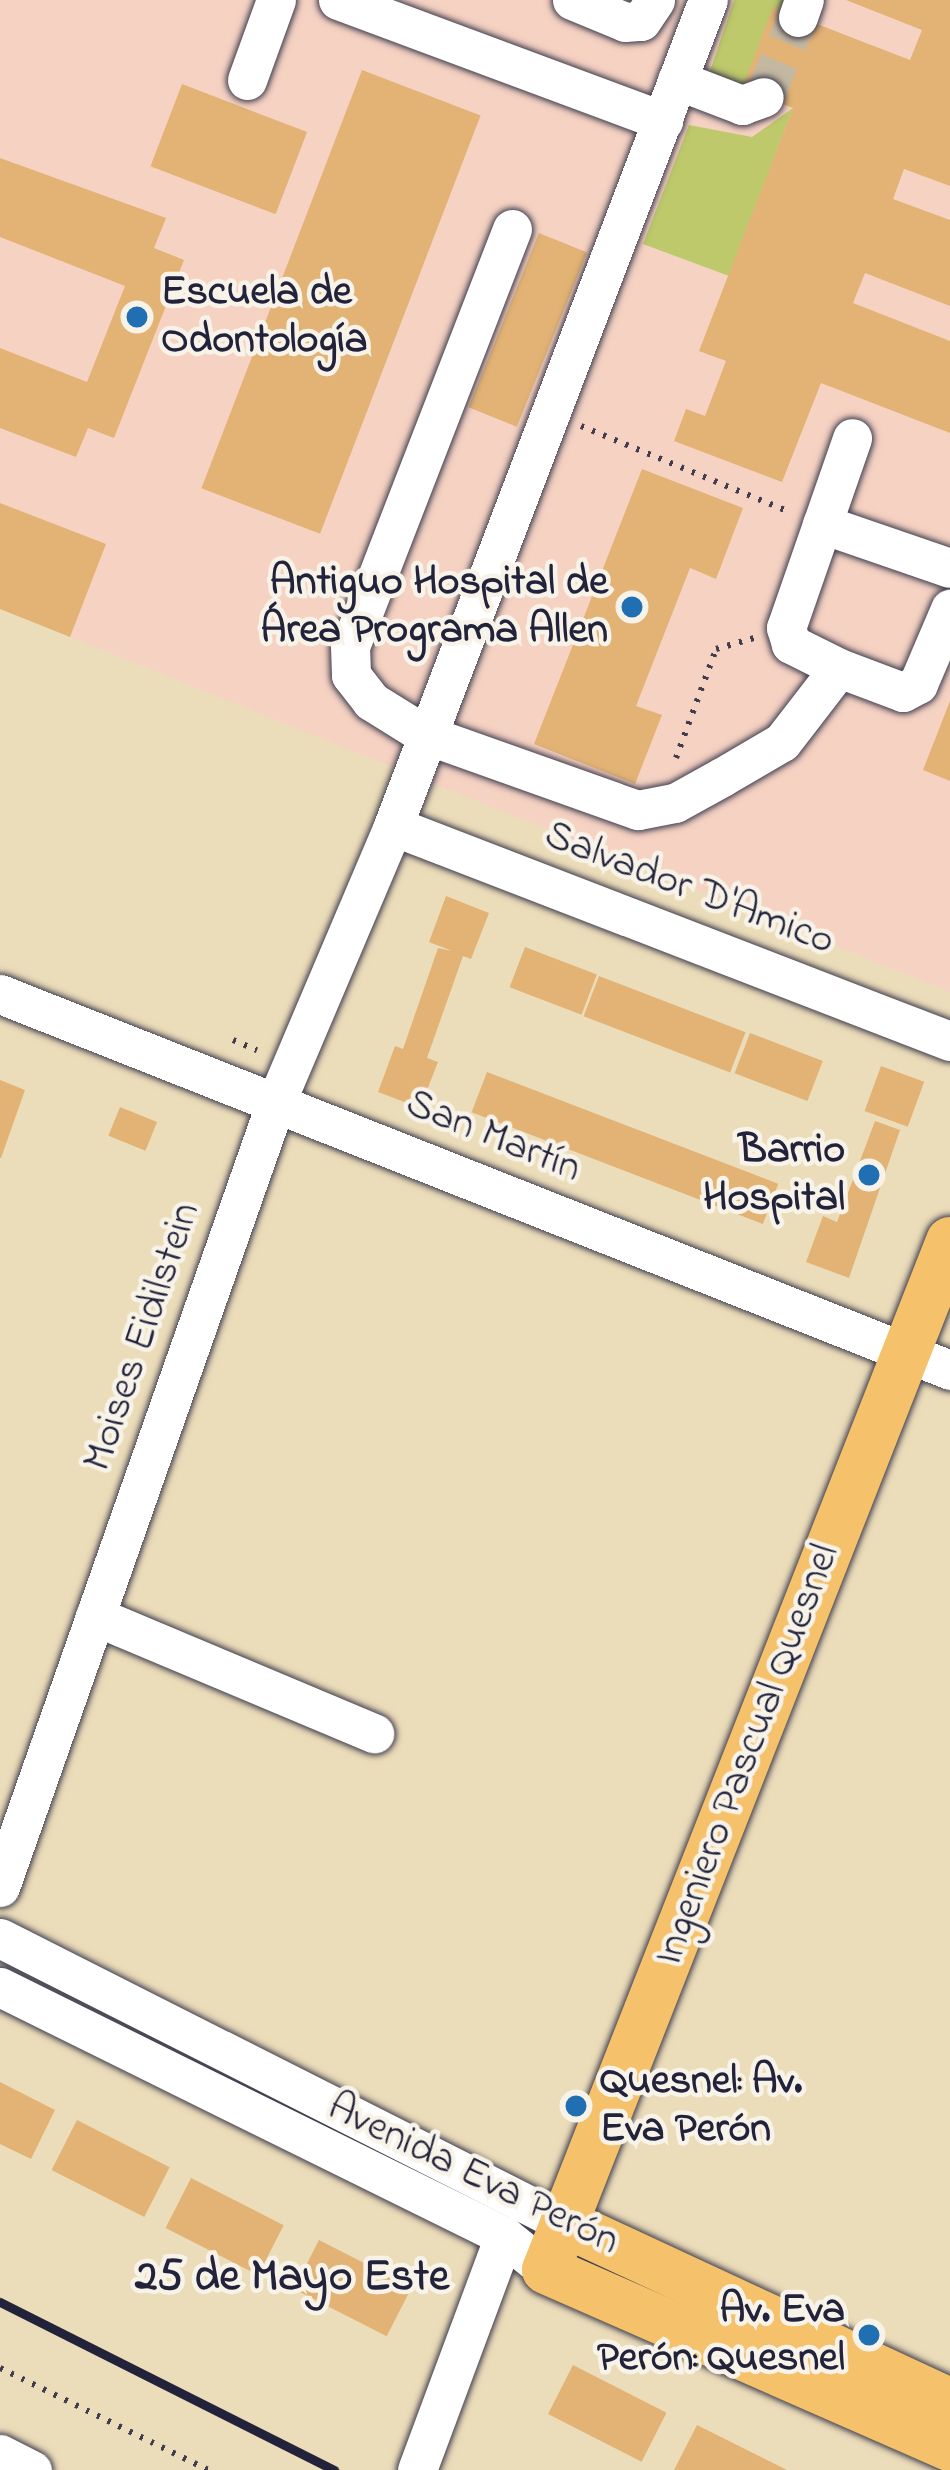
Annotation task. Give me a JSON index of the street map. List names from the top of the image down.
{
  "streets": {
    "main road": ["Ingeniero Pascual Quesnel", "Avenida Eva Perón"],
    "street": ["Salvador D'Amico", "San Martín", "Moises Eidilstein"]
  },
  "crossings": [
    ["Salvador D'Amico", "Moises Eidilstein"],
    ["San Martín", "Moises Eidilstein"],
    ["San Martín", "Ingeniero Pascual Quesnel"],
    ["Ingeniero Pascual Quesnel", "Avenida Eva Perón"]
  ],
  "districts": ["25 de Mayo Este"],
  "places": [
    "Escuela de Odontología",
    "Antiguo Hospital de Área Programa Allen",
    "Barrio Hospital",
    "Quesnel: Av. Eva Perón",
    "Av. Eva Perón: Quesnel"
  ]
}
